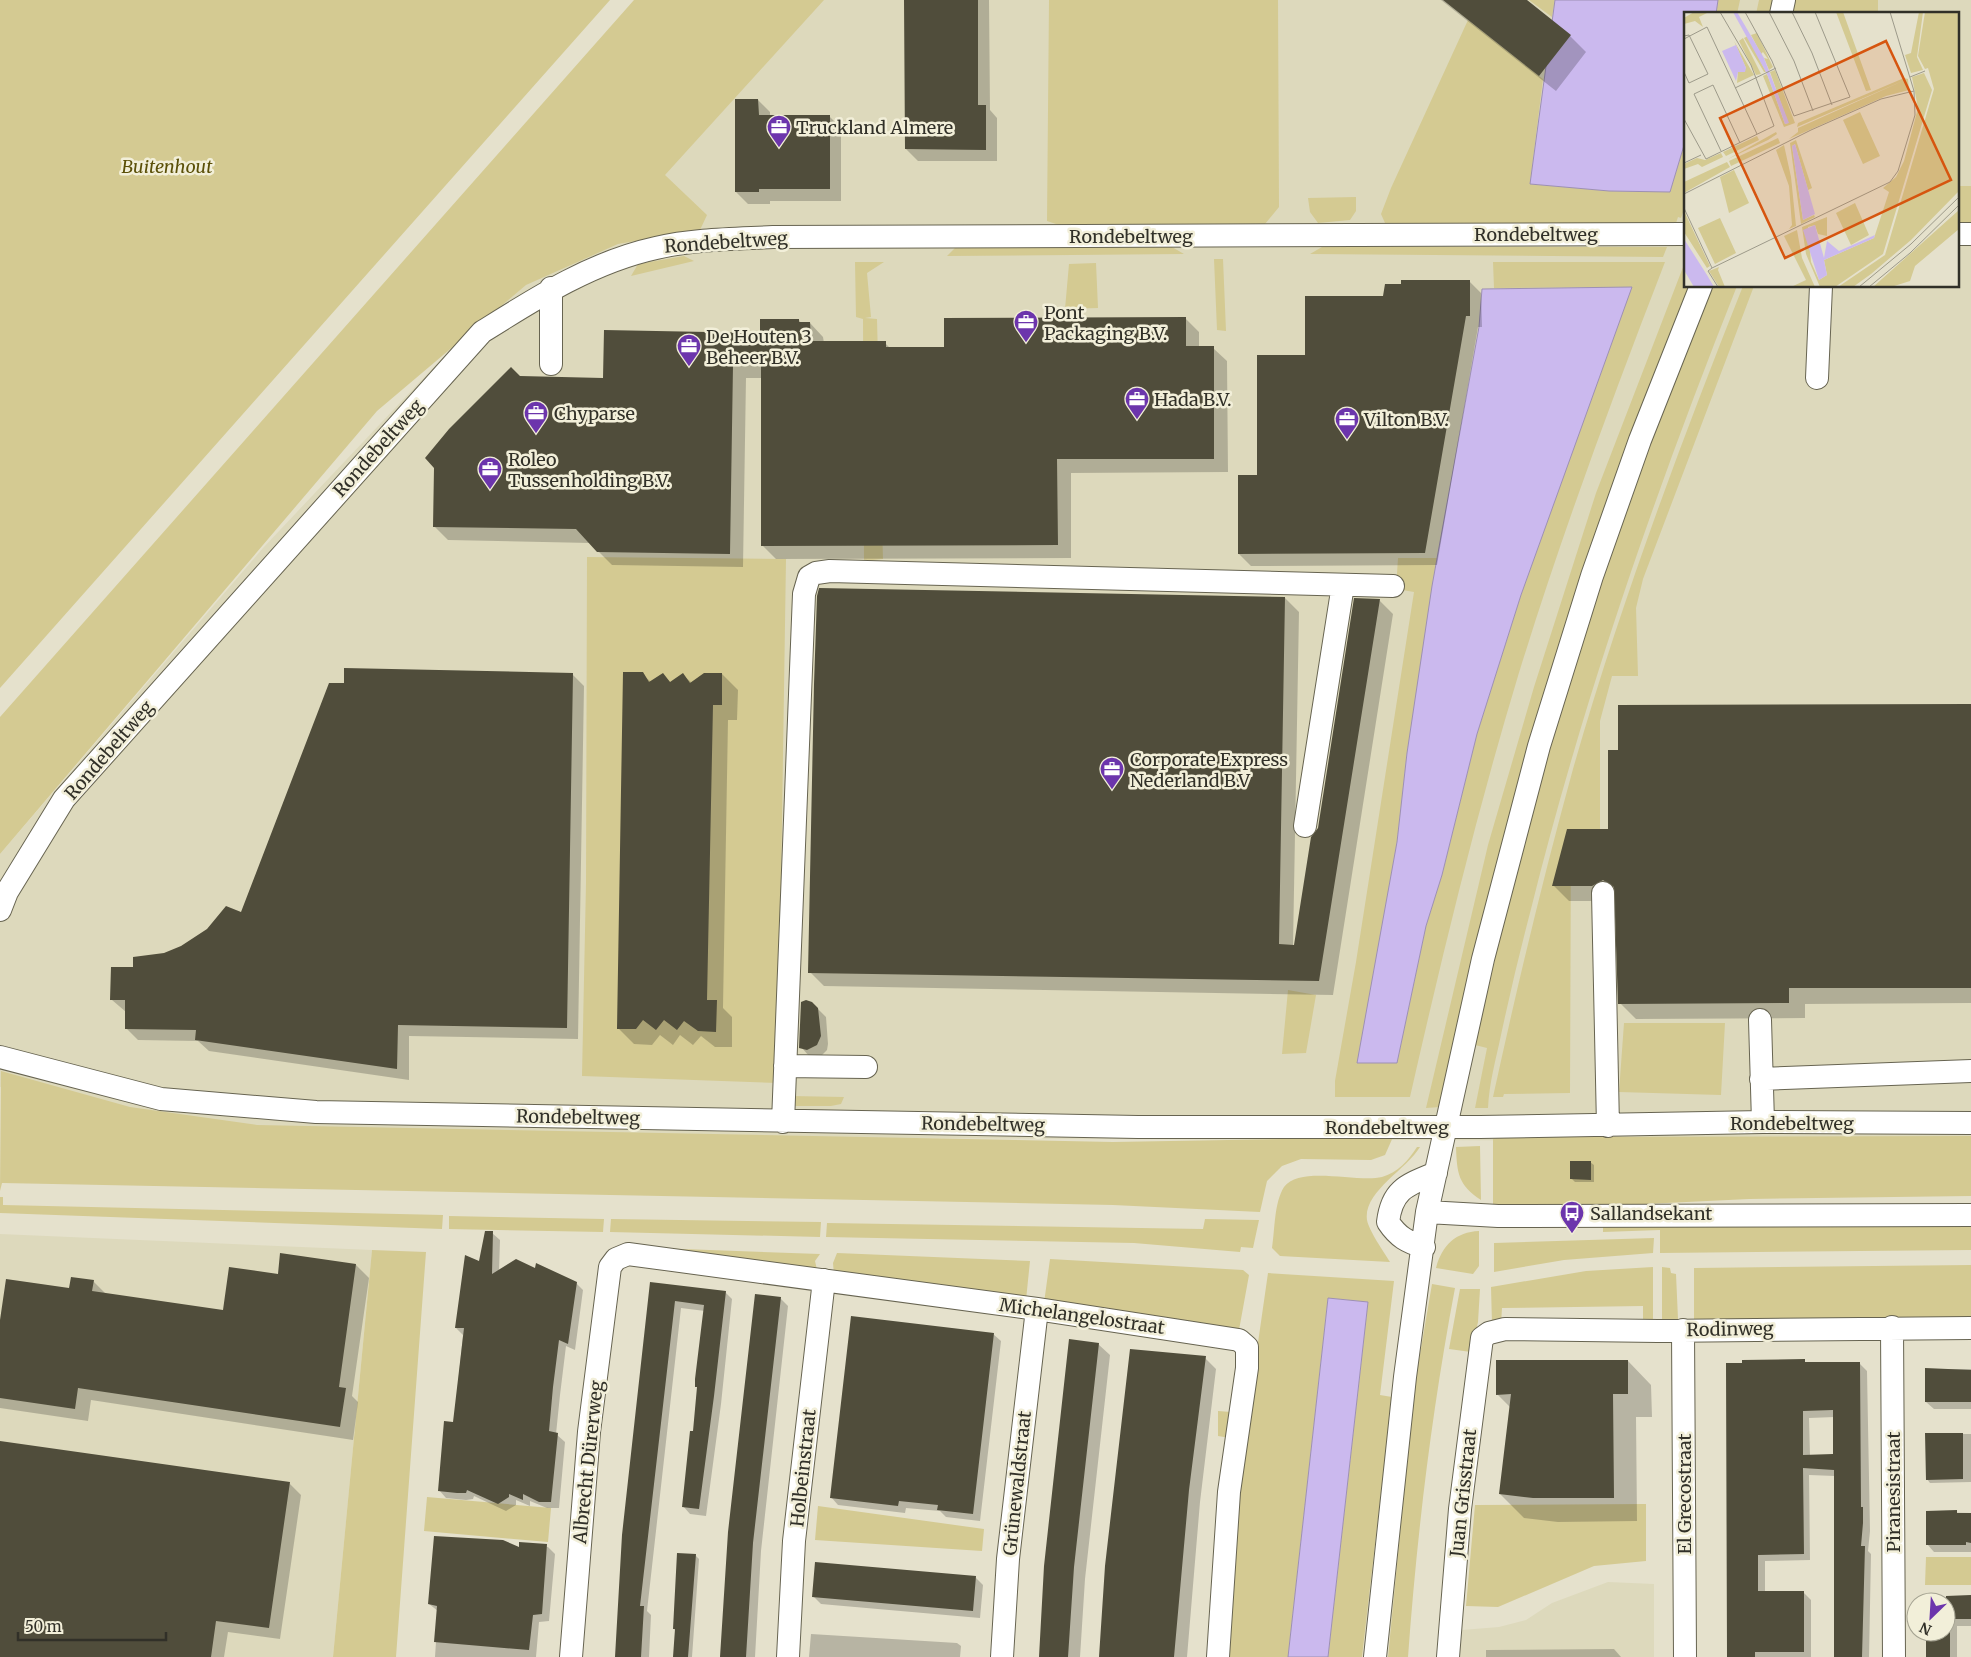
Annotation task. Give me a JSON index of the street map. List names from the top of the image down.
{
  "streets": {
    "street": [
      "Rondebeltweg",
      "Michelangelostraat",
      "Rodinweg",
      "Albrecht Dürerweg",
      "Holbeinstraat",
      "Grünewaldstraat",
      "Piranesistraat",
      "Juan Grisstraat",
      "El Grecostraat"
    ]
  },
  "crossings": [
    ["Michelangelostraat", "Albrecht Dürerweg"],
    ["Michelangelostraat", "Holbeinstraat"],
    ["Michelangelostraat", "Grünewaldstraat"],
    ["Rodinweg", "Piranesistraat"],
    ["Rodinweg", "Juan Grisstraat"],
    ["Rodinweg", "El Grecostraat"]
  ],
  "parks": ["Buitenhout"],
  "places": {
    "office": [
      "Truckland Almere",
      "Pont Packaging B.V.",
      "De Houten 3 Beheer B.V.",
      "Hada B.V.",
      "Chyparse",
      "Vilton B.V.",
      "Roleo Tussenholding B.V.",
      "Corporate Express Nederland B.V"
    ],
    "bus stop": ["Sallandsekant"]
  },
  "scale_bar": "50 m",
  "north": "bottom left"
}
